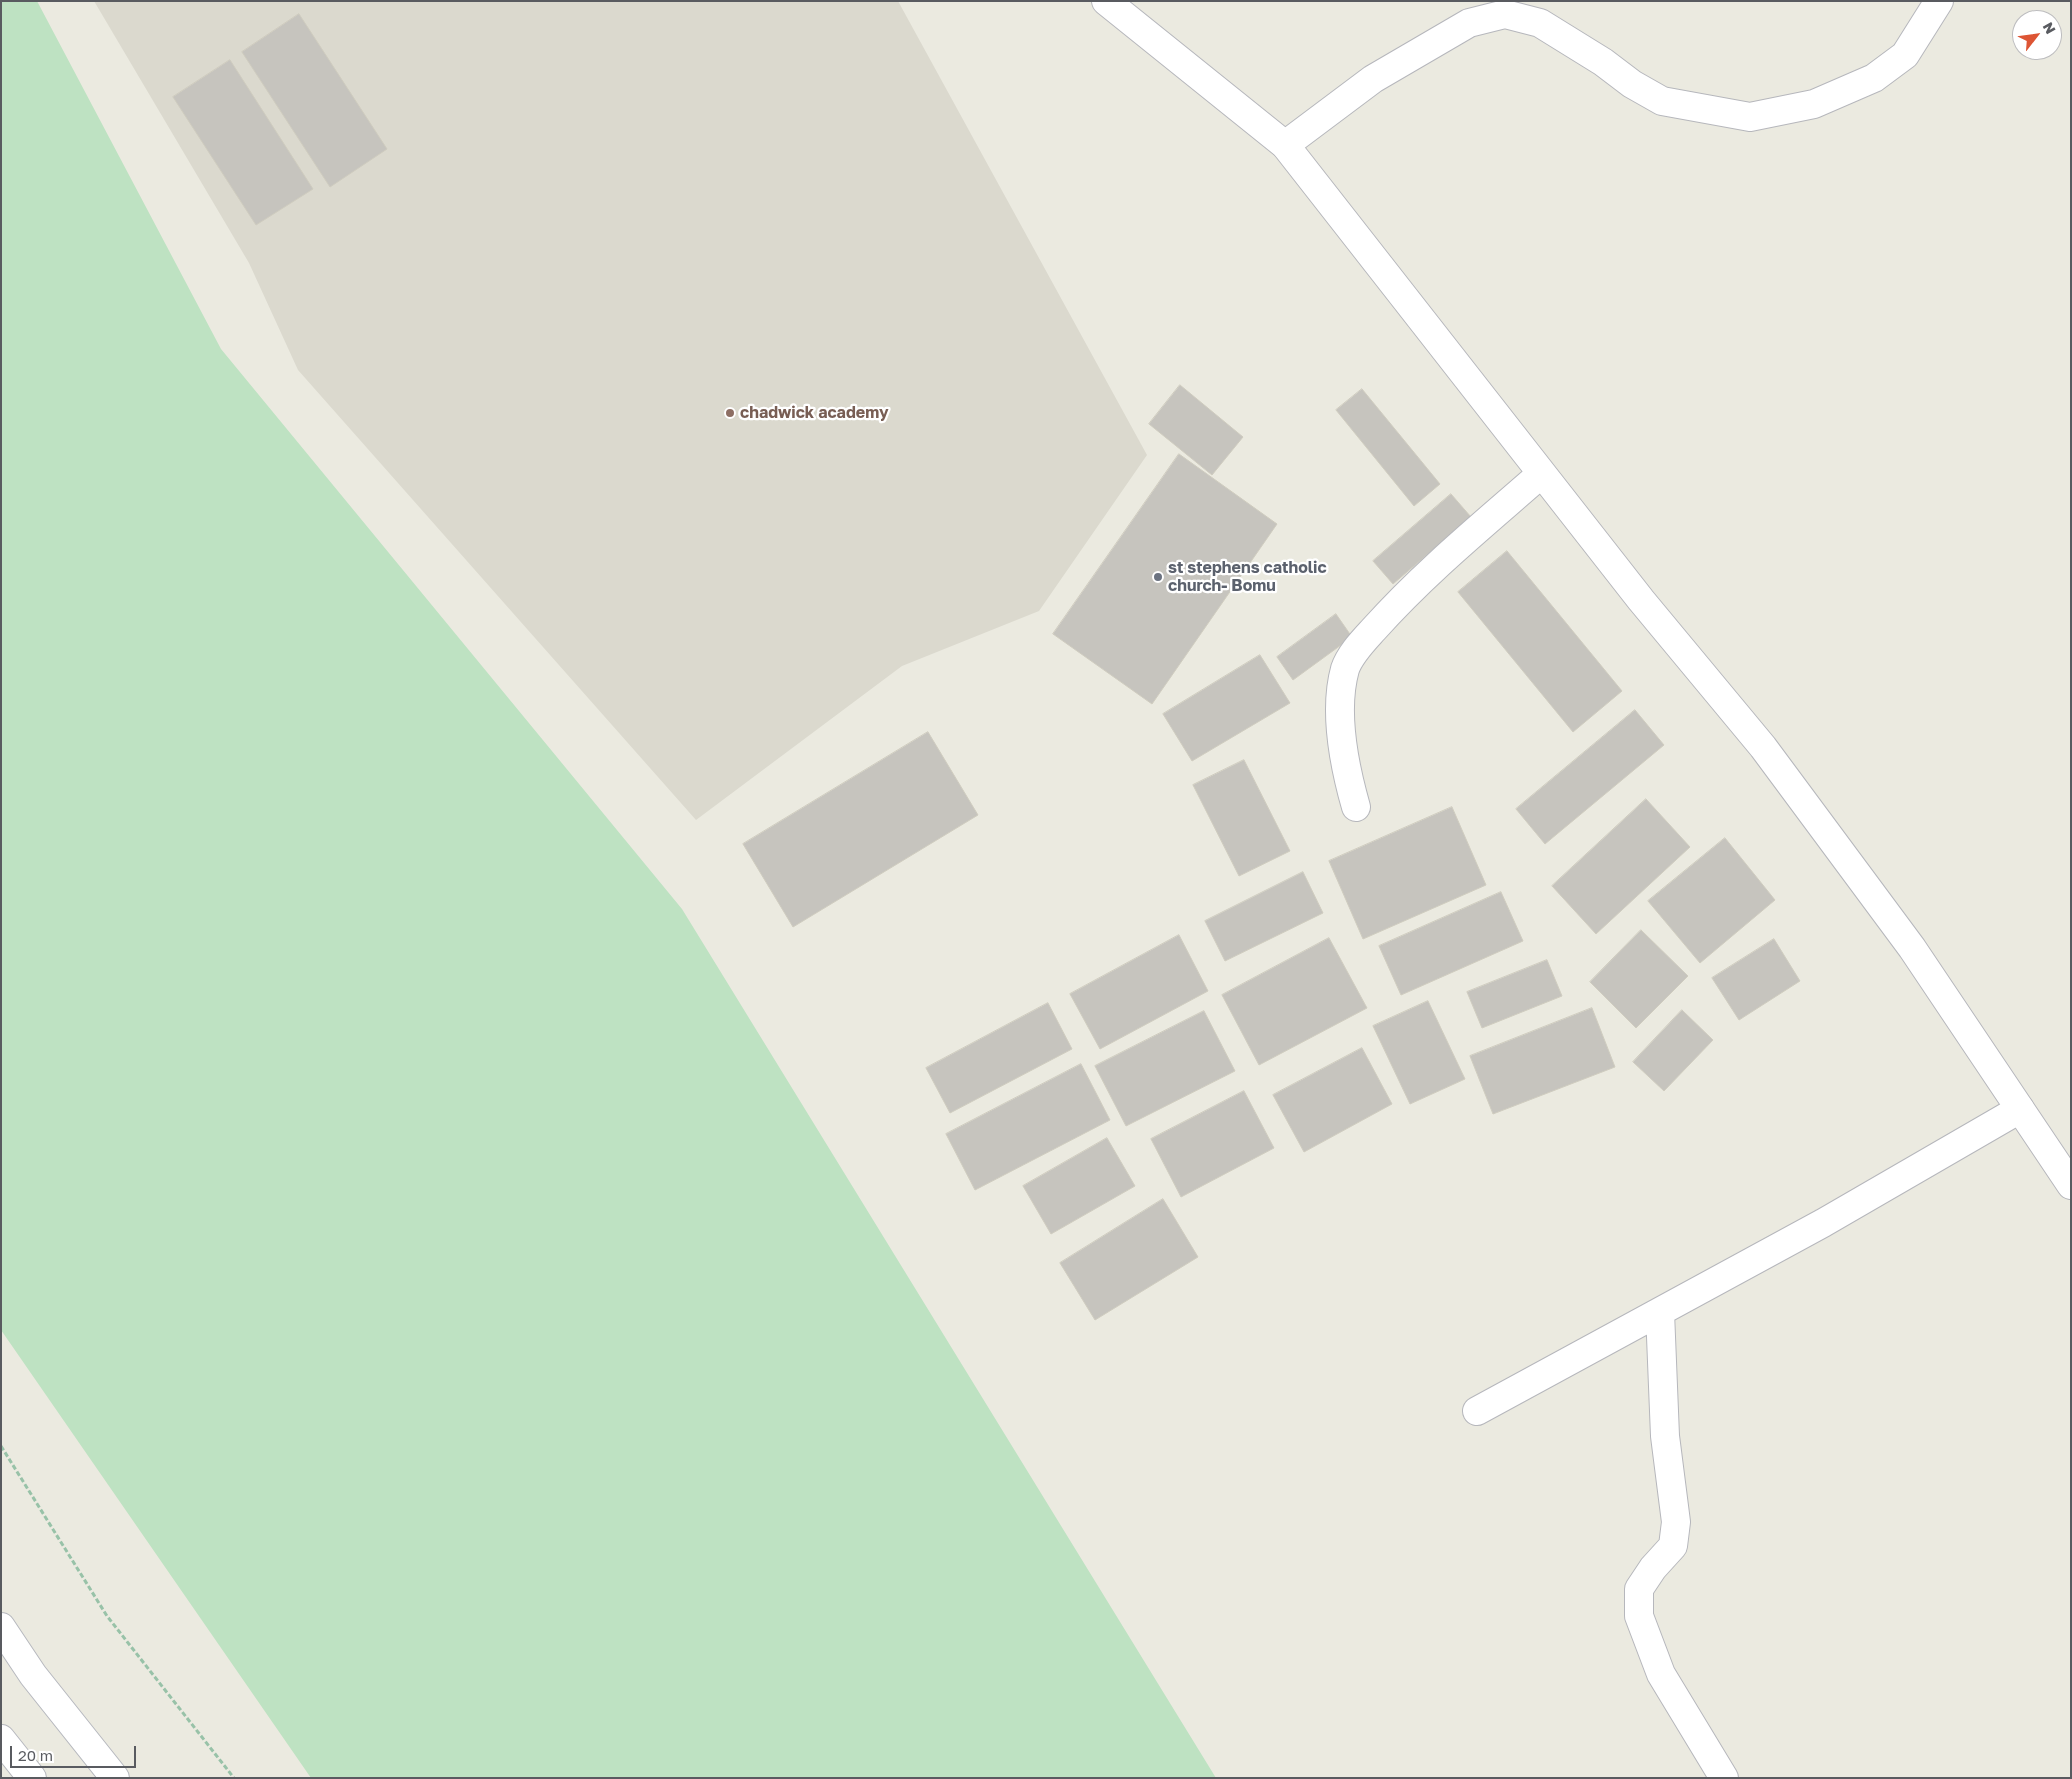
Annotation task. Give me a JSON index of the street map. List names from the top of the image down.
{
  "places": ["chadwick academy", "st stephens catholic church- Bomu"],
  "scale_bar": "20 m",
  "north": "top right"
}
